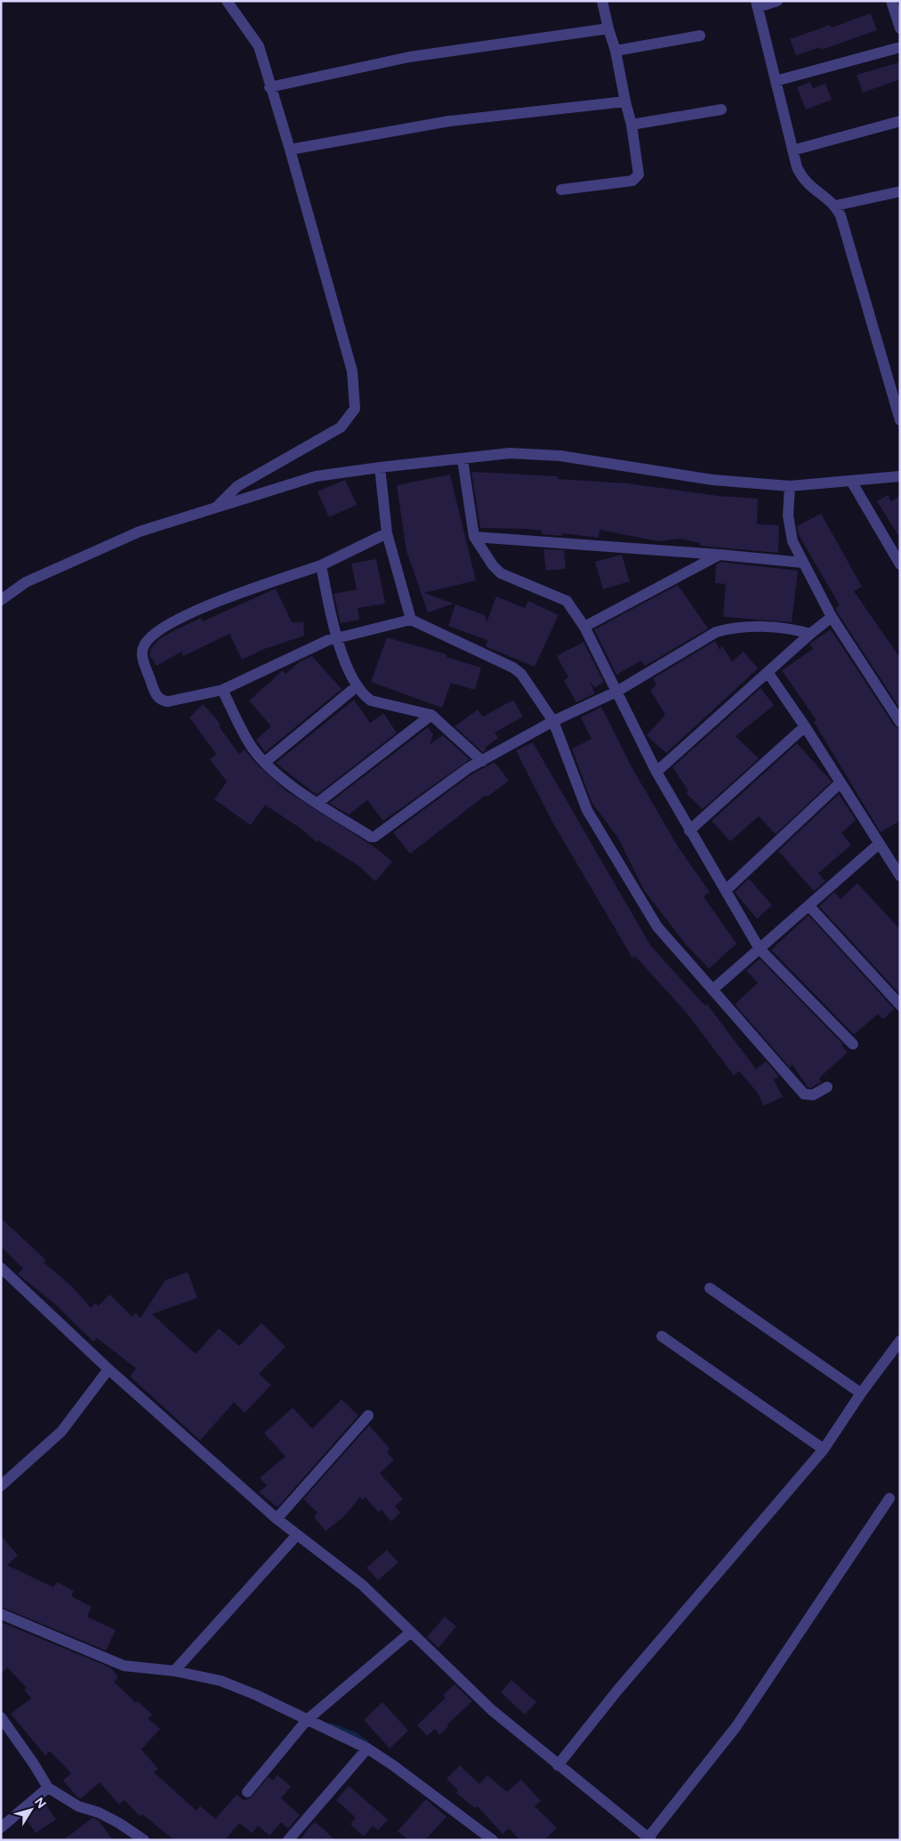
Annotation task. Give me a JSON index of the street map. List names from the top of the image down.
{
  "north": "top right"
}
